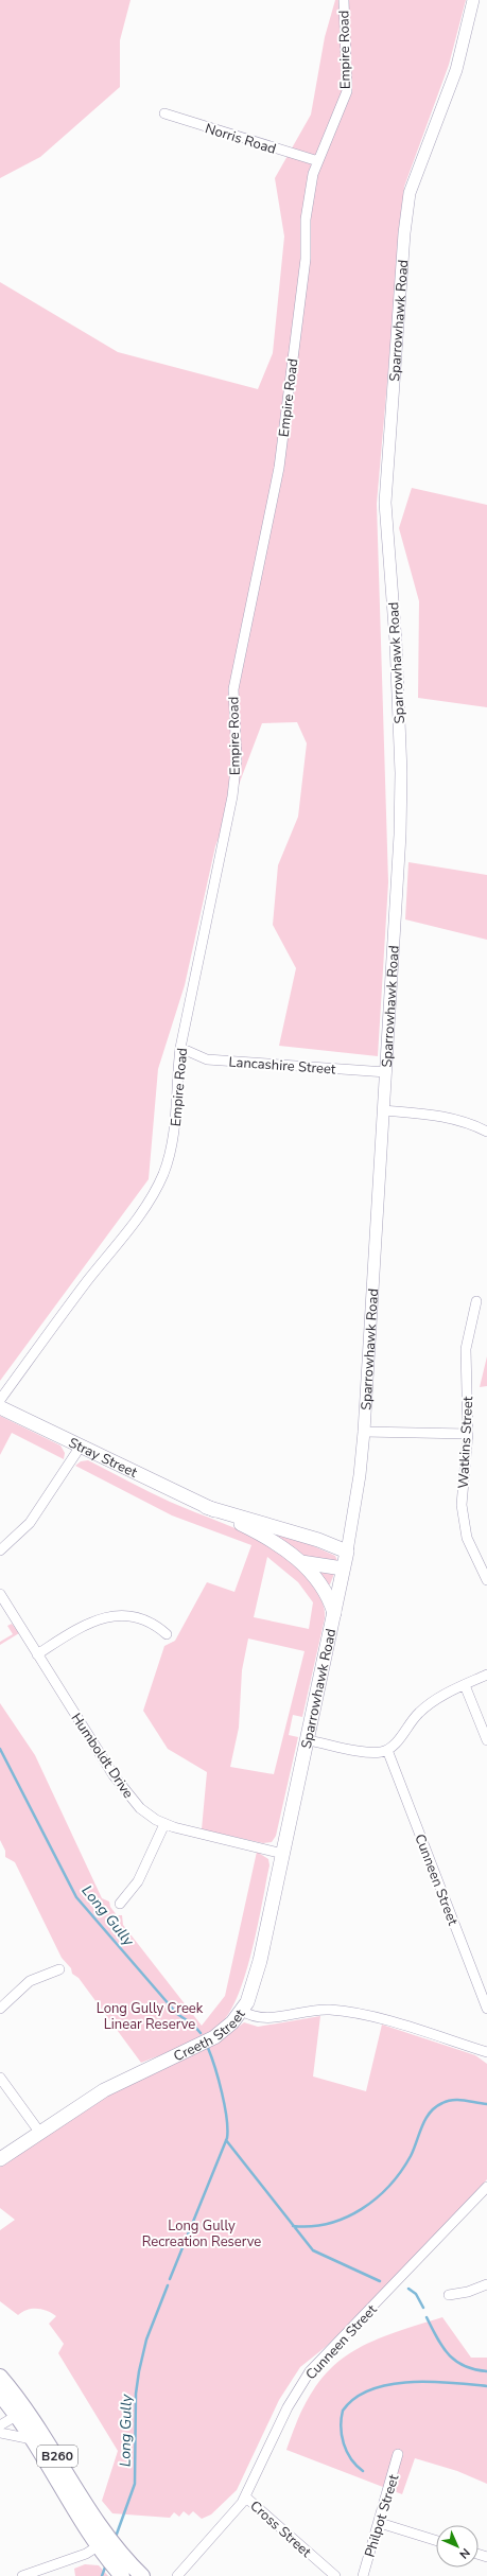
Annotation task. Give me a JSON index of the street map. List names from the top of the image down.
{
  "streets": {
    "main road": [
      "Sparrowhawk Road",
      "Stray Street",
      "Creeth Street",
      "B260"
    ],
    "street": [
      "Empire Road",
      "Norris Road",
      "Lancashire Street",
      "Watkins Street",
      "Humboldt Drive",
      "Cunneen Street",
      "Philpot Street",
      "Cross Street"
    ]
  },
  "crossings": [
    ["Empire Road", "Norris Road"],
    ["Empire Road", "Lancashire Street"],
    ["Sparrowhawk Road", "Lancashire Street"],
    ["Sparrowhawk Road", "Stray Street"],
    ["Sparrowhawk Road", "Humboldt Drive"],
    ["Sparrowhawk Road", "Creeth Street"],
    ["Cunneen Street", "Cross Street"]
  ],
  "water": ["Long Gully"],
  "parks": ["Long Gully Creek Linear Reserve", "Long Gully Recreation Reserve"],
  "north": "bottom right"
}
